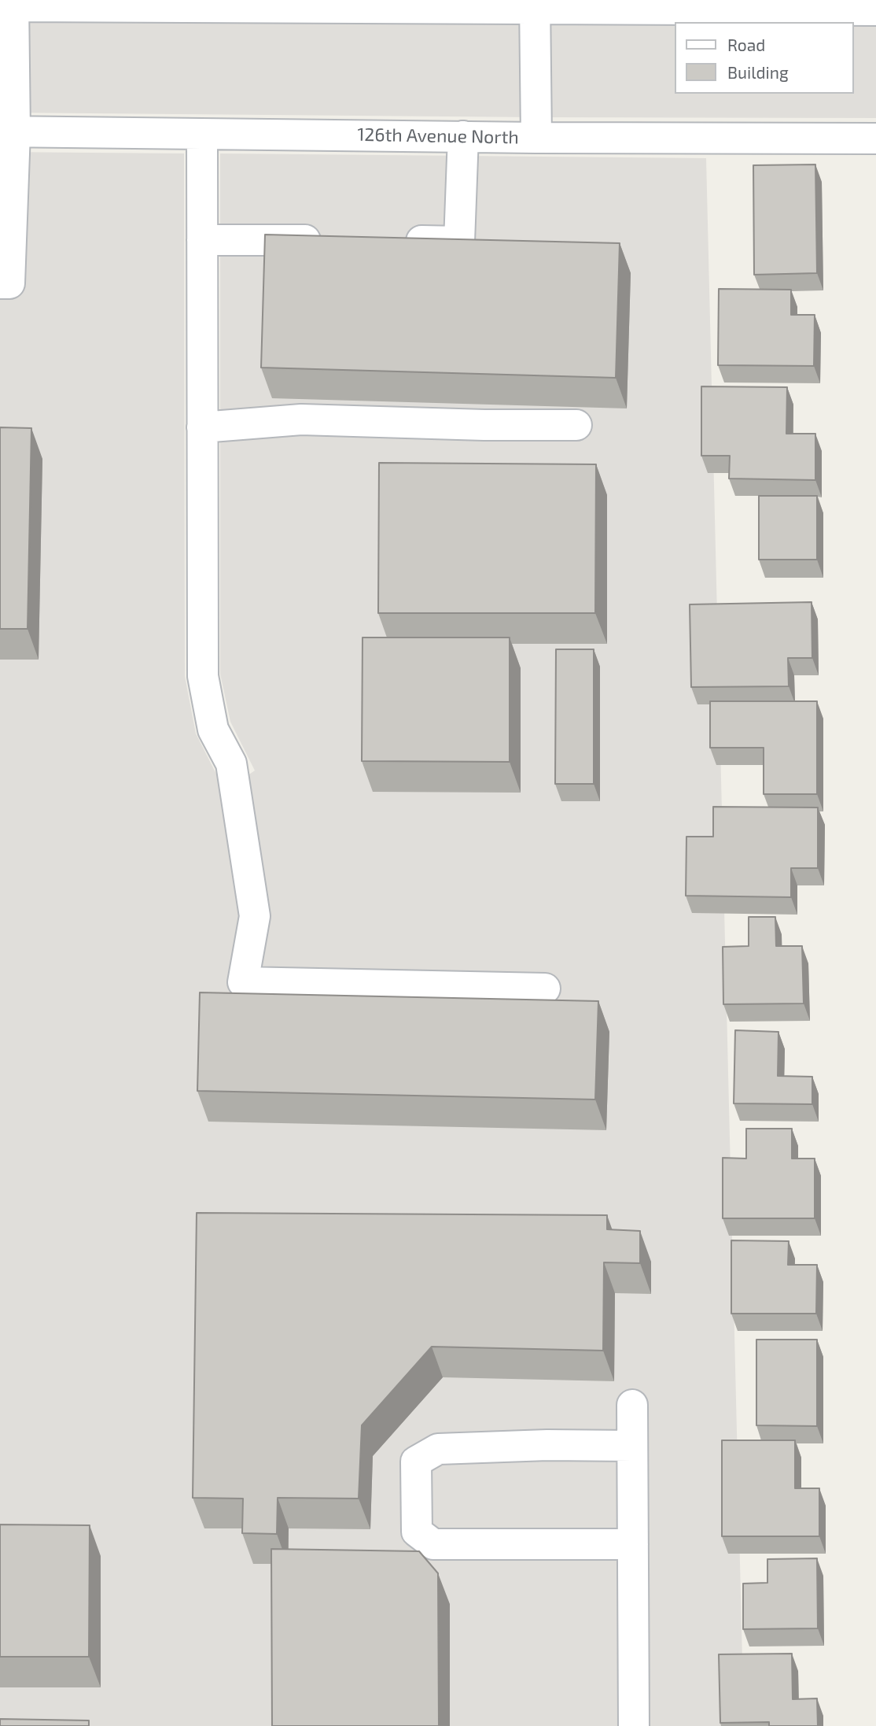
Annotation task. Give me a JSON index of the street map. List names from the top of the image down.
{
  "streets": {
    "street": ["126th Avenue North"]
  },
  "legend": ["Road", "Building"]
}
